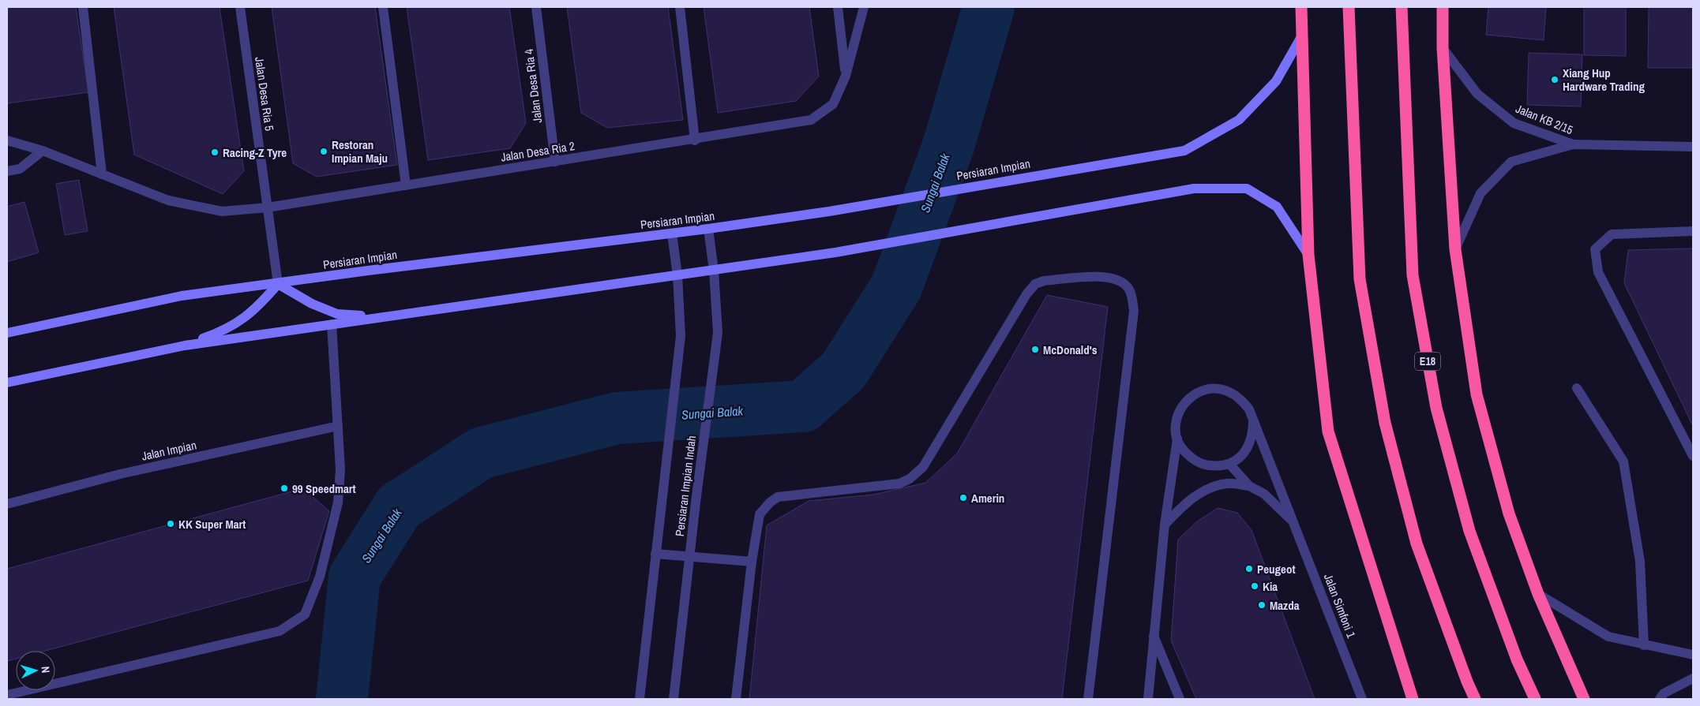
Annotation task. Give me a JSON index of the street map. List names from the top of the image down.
{
  "streets": {
    "highway": ["E18"],
    "street": [
      "Jalan Desa Ria 4",
      "Jalan Desa Ria 5",
      "Jalan KB 2/15",
      "Jalan Desa Ria 2",
      "Persiaran Impian",
      "Jalan Impian",
      "Persiaran Impian Indah",
      "Jalan Simfoni 1"
    ]
  },
  "crossings": [
    ["Jalan Desa Ria 4", "Jalan Desa Ria 2"],
    ["Jalan Desa Ria 5", "Jalan Desa Ria 2"],
    ["Jalan Desa Ria 5", "Persiaran Impian"],
    ["Persiaran Impian", "Persiaran Impian Indah"]
  ],
  "water": ["Sungai Balak"],
  "places": [
    "Xiang Hup Hardware Trading",
    "Restoran Impian Maju",
    "Racing-Z Tyre",
    "McDonald's",
    "99 Speedmart",
    "Amerin",
    "KK Super Mart",
    "Peugeot",
    "Kia",
    "Mazda"
  ],
  "north": "right"
}
